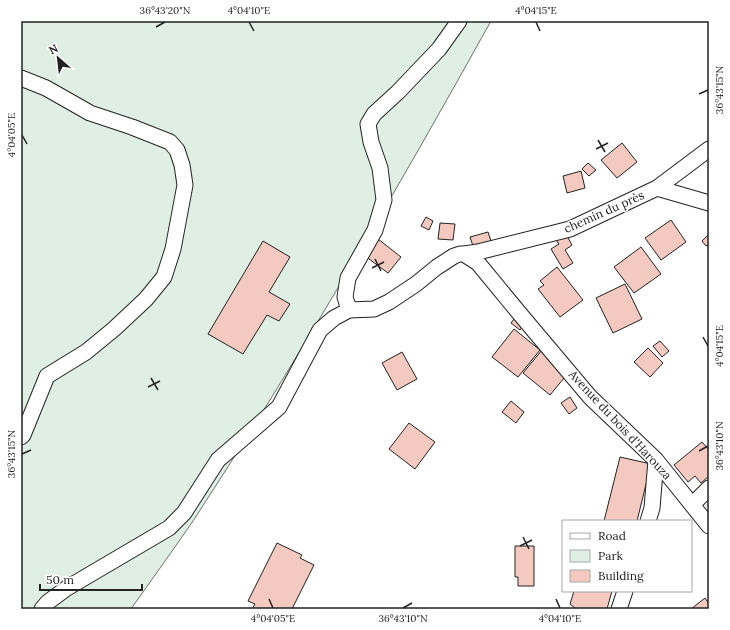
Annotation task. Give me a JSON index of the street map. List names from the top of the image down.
{
  "streets": {
    "street": ["chemin du près", "Avenue du bois d'Harouza"]
  },
  "crossings": [
    ["chemin du près", "Avenue du bois d'Harouza"]
  ],
  "legend": ["Road", "Park", "Building"],
  "scale_bar": "50 m",
  "north": "top left",
  "coordinates": [
    "36°43'20\"N",
    "4°04'10\"E",
    "4°04'15\"E",
    "36°43'15\"N",
    "4°04'05\"E",
    "36°43'10\"N"
  ]
}
